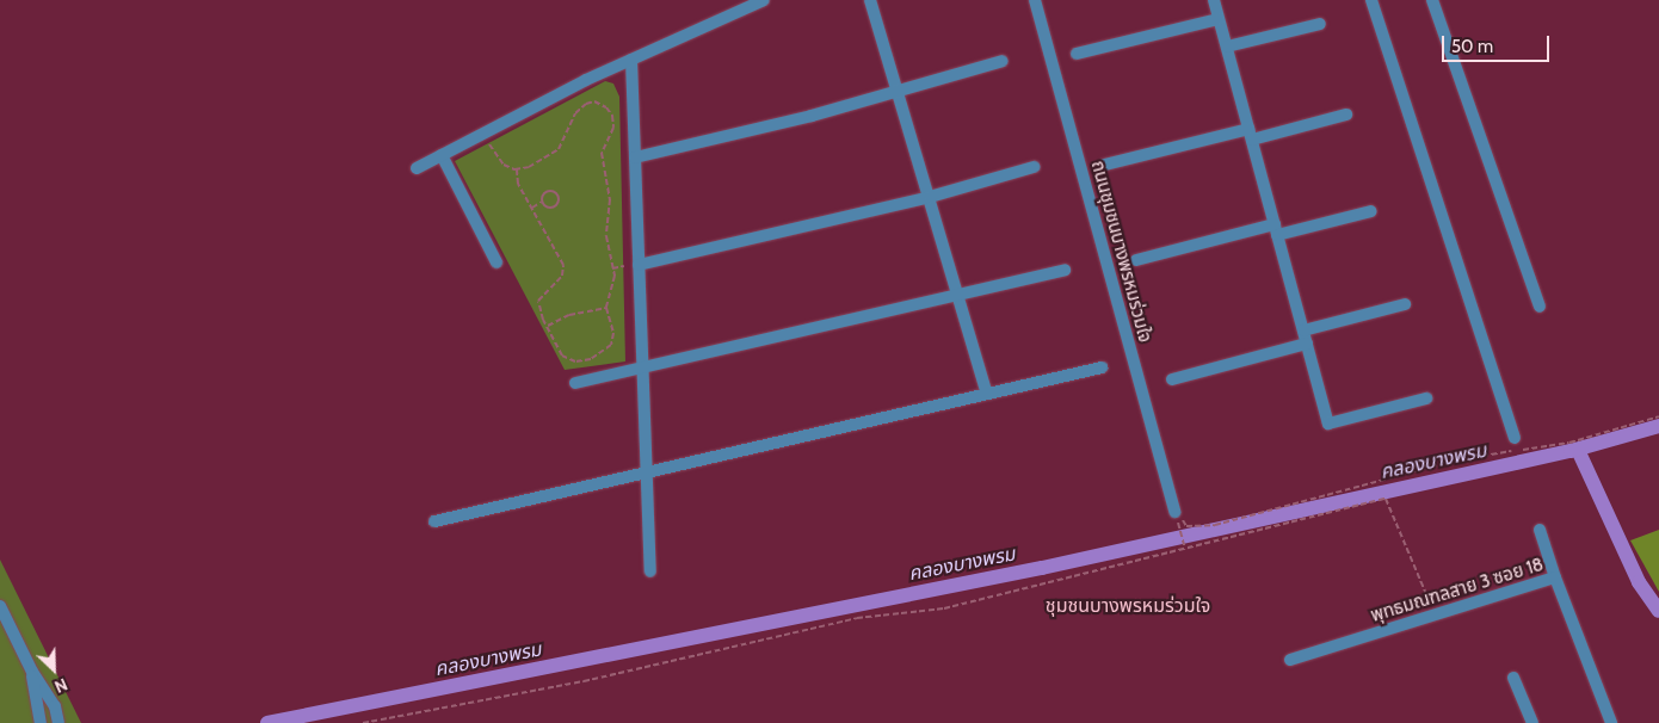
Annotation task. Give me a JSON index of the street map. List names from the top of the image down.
{
  "streets": {
    "street": ["ถนนชุมชนบางพรหมร่วมใจ", "พุทธมณฑลสาย 3 ซอย 18"]
  },
  "districts": ["ชุมชนบางพรหมร่วมใจ"],
  "water": ["คลองบางพรม"],
  "scale_bar": "50 m",
  "north": "bottom right"
}
